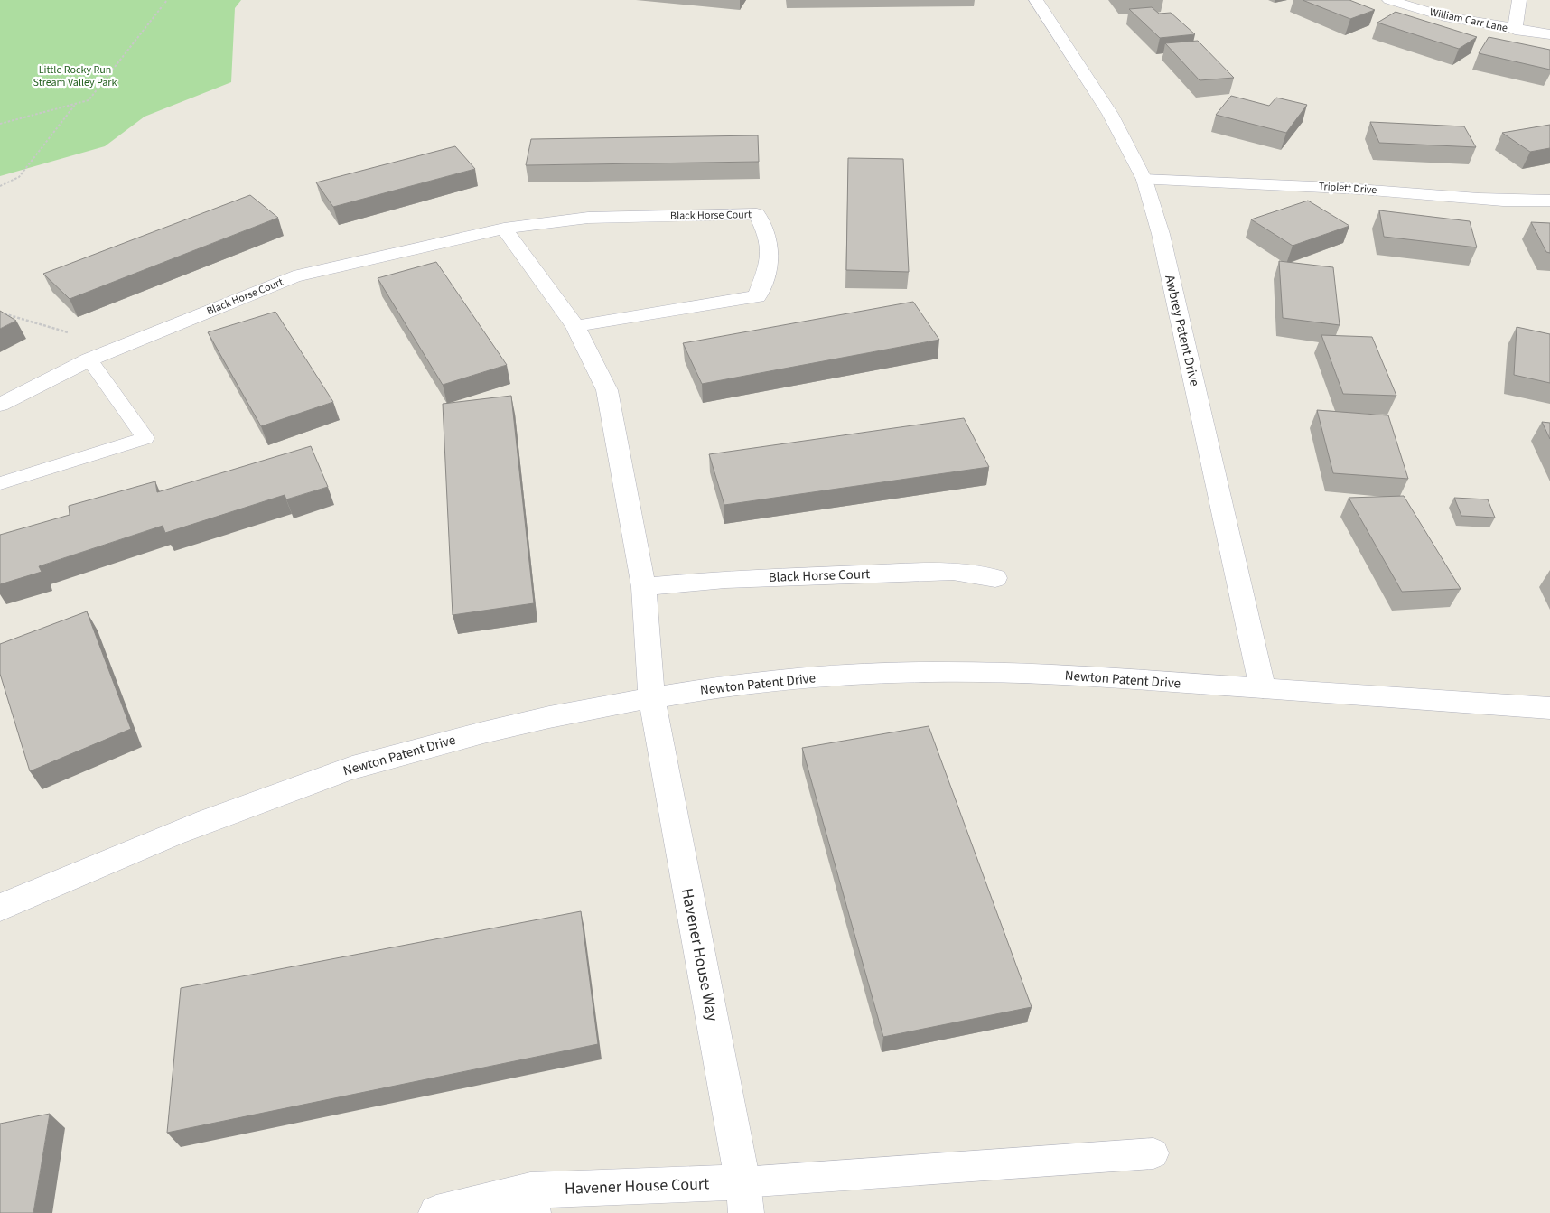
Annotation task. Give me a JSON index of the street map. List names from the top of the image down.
{
  "streets": {
    "street": [
      "William Carr Lane",
      "Triplett Drive",
      "Black Horse Court",
      "Awbrey Patent Drive",
      "Newton Patent Drive",
      "Havener House Way",
      "Havener House Court"
    ]
  },
  "crossings": [
    ["Triplett Drive", "Awbrey Patent Drive"],
    ["Awbrey Patent Drive", "Newton Patent Drive"],
    ["Newton Patent Drive", "Havener House Way"],
    ["Havener House Way", "Havener House Court"]
  ],
  "parks": ["Little Rocky Run Stream Valley Park"]
}
